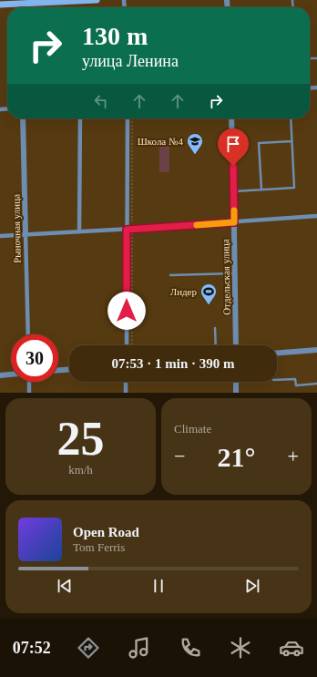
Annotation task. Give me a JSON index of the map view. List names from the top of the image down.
{
  "streets": {
    "street": ["Рыночная улица", "Отдельская улица"]
  },
  "places": {
    "school or university": ["Школа №4"],
    "sports": ["Лидер"]
  },
  "page": {
    "turn": ["130 m", "улица Ленина"],
    "limit": "30",
    "trip": "07:53 · 1 min · 390 m",
    "tile": [
      ["25", "km/h"],
      "Climate"
    ],
    "heat": ["−", "21°", "+"],
    "song": ["Open Road", "Tom Ferris"],
    "tabs": "07:52"
  }
}
